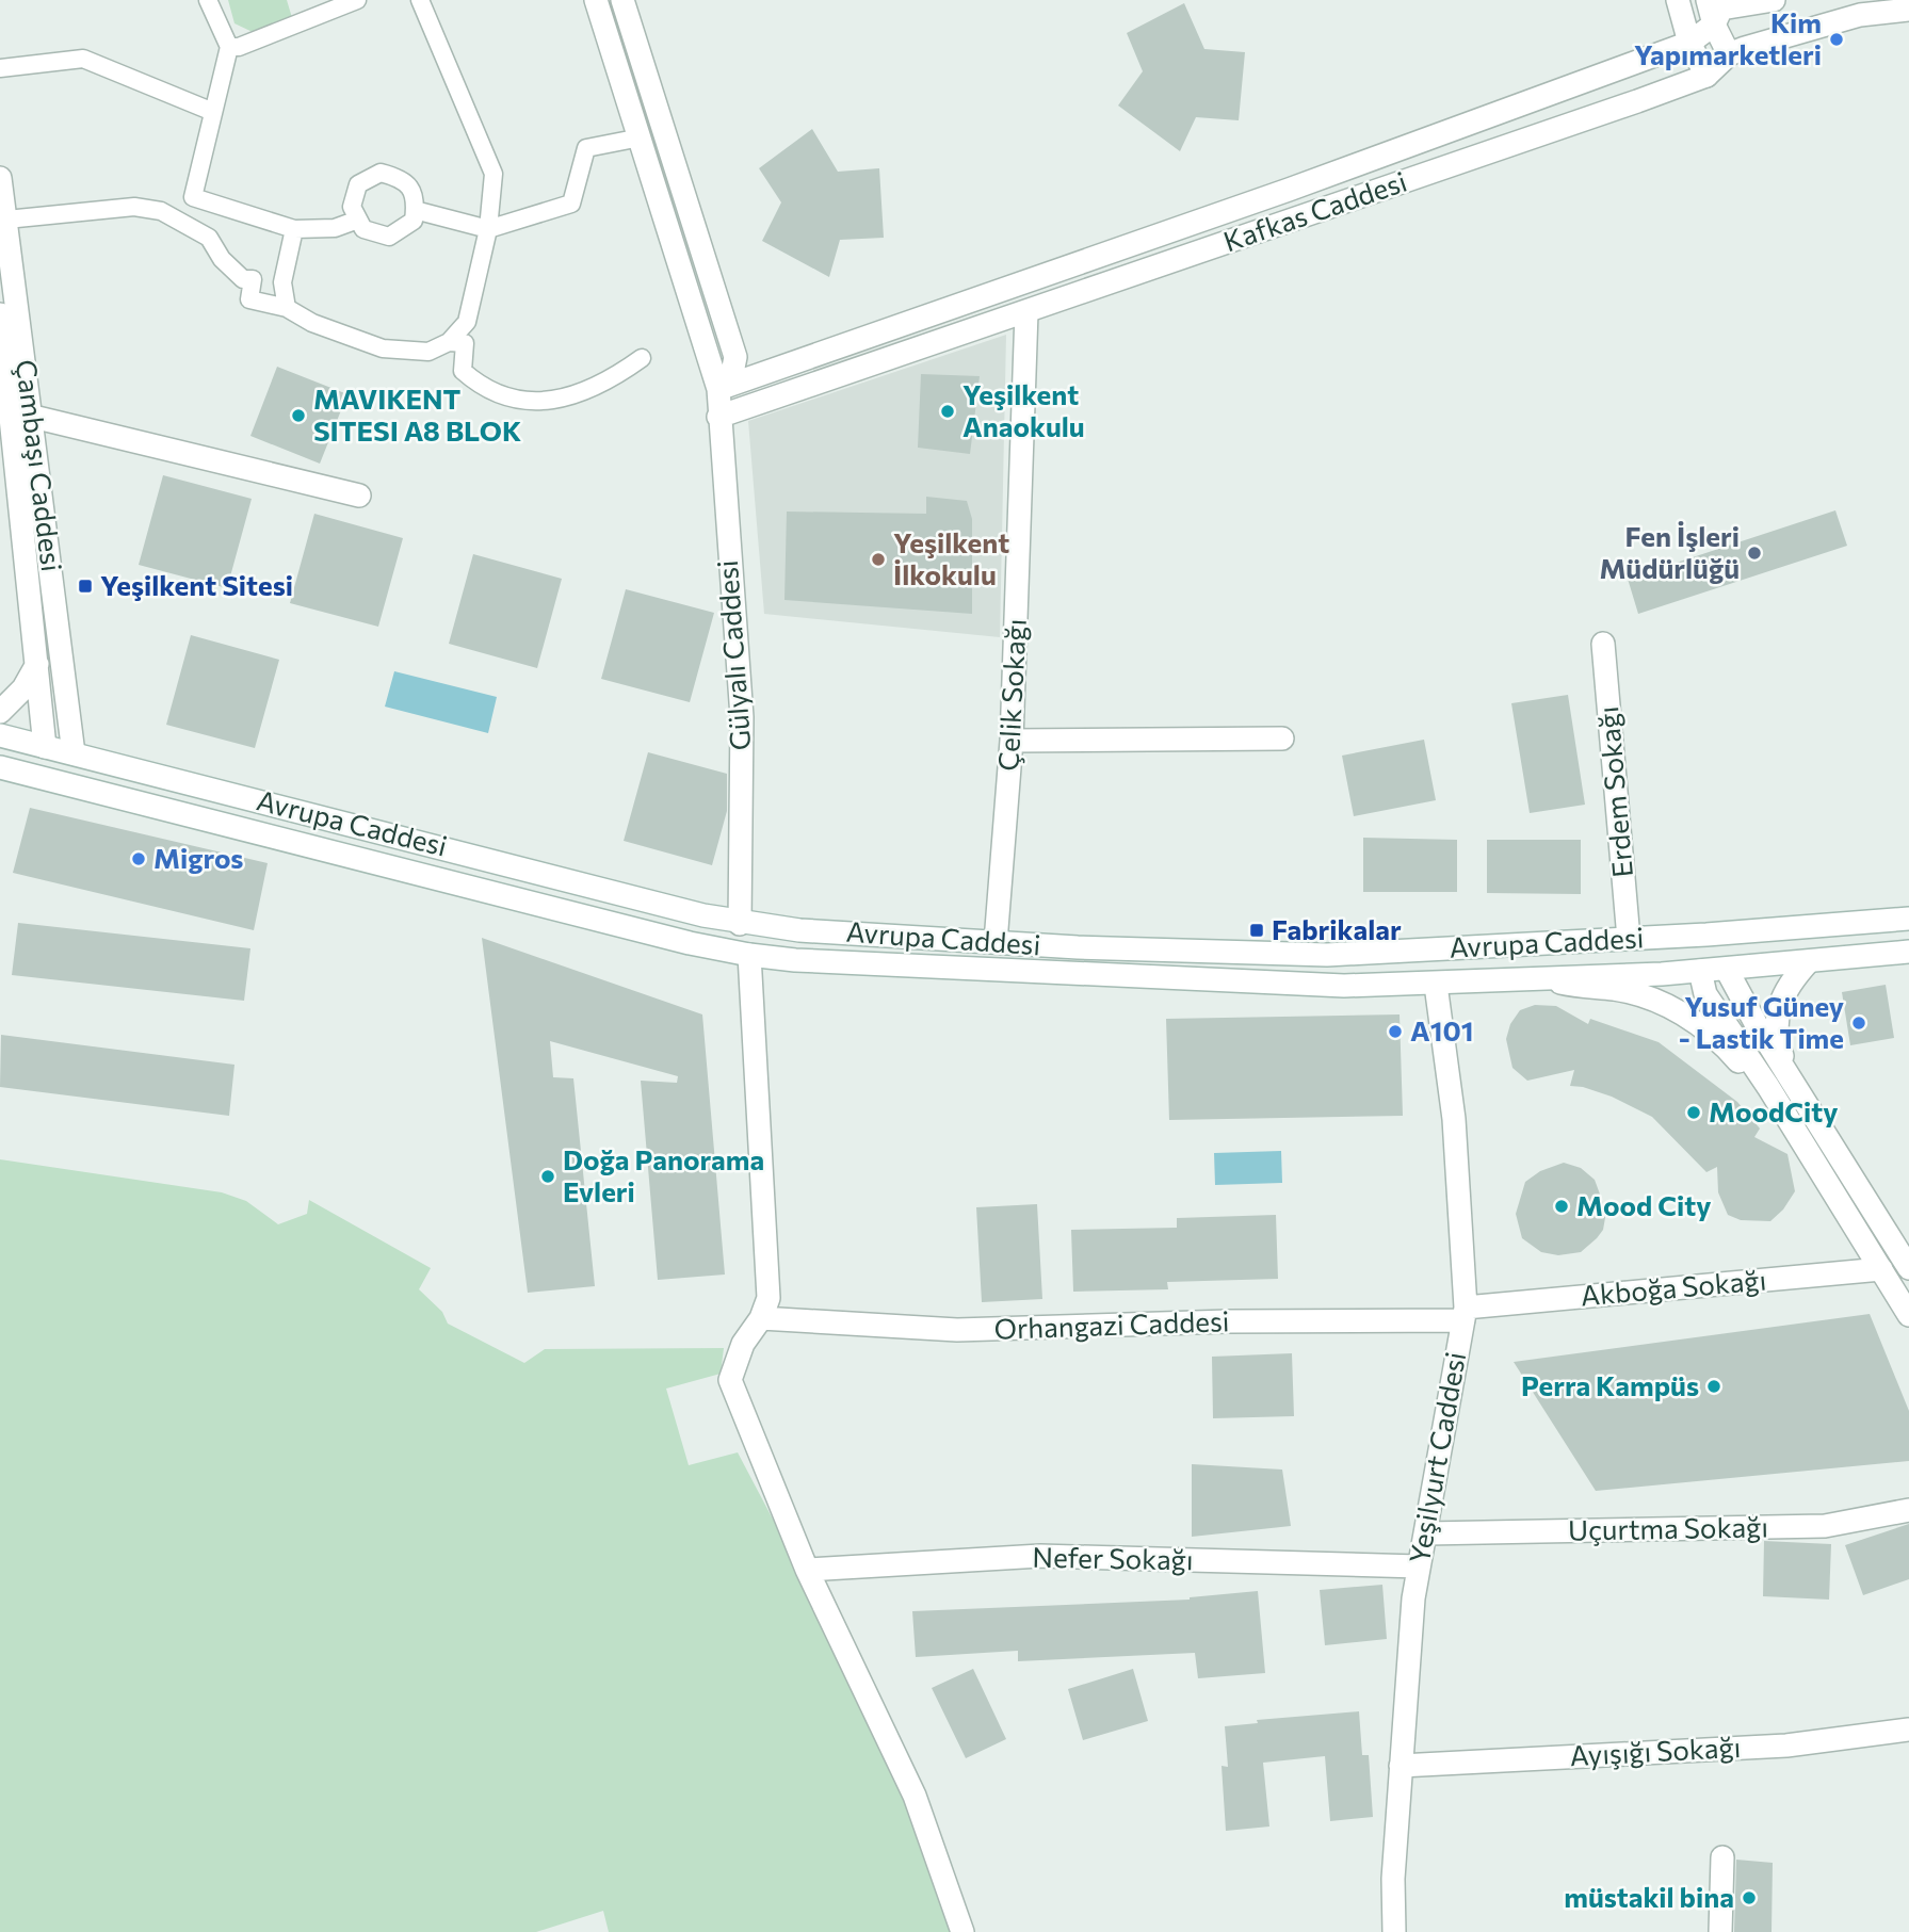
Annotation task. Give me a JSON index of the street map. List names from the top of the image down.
{
  "streets": {
    "street": [
      "Kafkas Caddesi",
      "Çambaşı Caddesi",
      "Gülyalı Caddesi",
      "Çelik Sokağı",
      "Erdem Sokağı",
      "Avrupa Caddesi",
      "Akboğa Sokağı",
      "Orhangazi Caddesi",
      "Yeşilyurt Caddesi",
      "Uçurtma Sokağı",
      "Nefer Sokağı",
      "Ayışığı Sokağı"
    ]
  },
  "crossings": [
    ["Kafkas Caddesi", "Gülyalı Caddesi"],
    ["Kafkas Caddesi", "Çelik Sokağı"],
    ["Çambaşı Caddesi", "Avrupa Caddesi"],
    ["Gülyalı Caddesi", "Avrupa Caddesi"],
    ["Çelik Sokağı", "Avrupa Caddesi"],
    ["Erdem Sokağı", "Avrupa Caddesi"],
    ["Avrupa Caddesi", "Yeşilyurt Caddesi"],
    ["Akboğa Sokağı", "Orhangazi Caddesi"],
    ["Akboğa Sokağı", "Yeşilyurt Caddesi"],
    ["Orhangazi Caddesi", "Yeşilyurt Caddesi"],
    ["Yeşilyurt Caddesi", "Uçurtma Sokağı"],
    ["Yeşilyurt Caddesi", "Nefer Sokağı"],
    ["Yeşilyurt Caddesi", "Ayışığı Sokağı"]
  ],
  "places": {
    "other": [
      "Kim Yapımarketleri",
      "Yeşilkent Anaokulu",
      "MAVIKENT SITESI A8 BLOK",
      "Fen İşleri Müdürlüğü",
      "Yeşilkent İlkokulu",
      "Migros",
      "Yusuf Güney - Lastik Time",
      "A101",
      "MoodCity",
      "Doğa Panorama Evleri",
      "Mood City",
      "Perra Kampüs",
      "müstakil bina"
    ],
    "transit": ["Yeşilkent Sitesi", "Fabrikalar"]
  }
}
